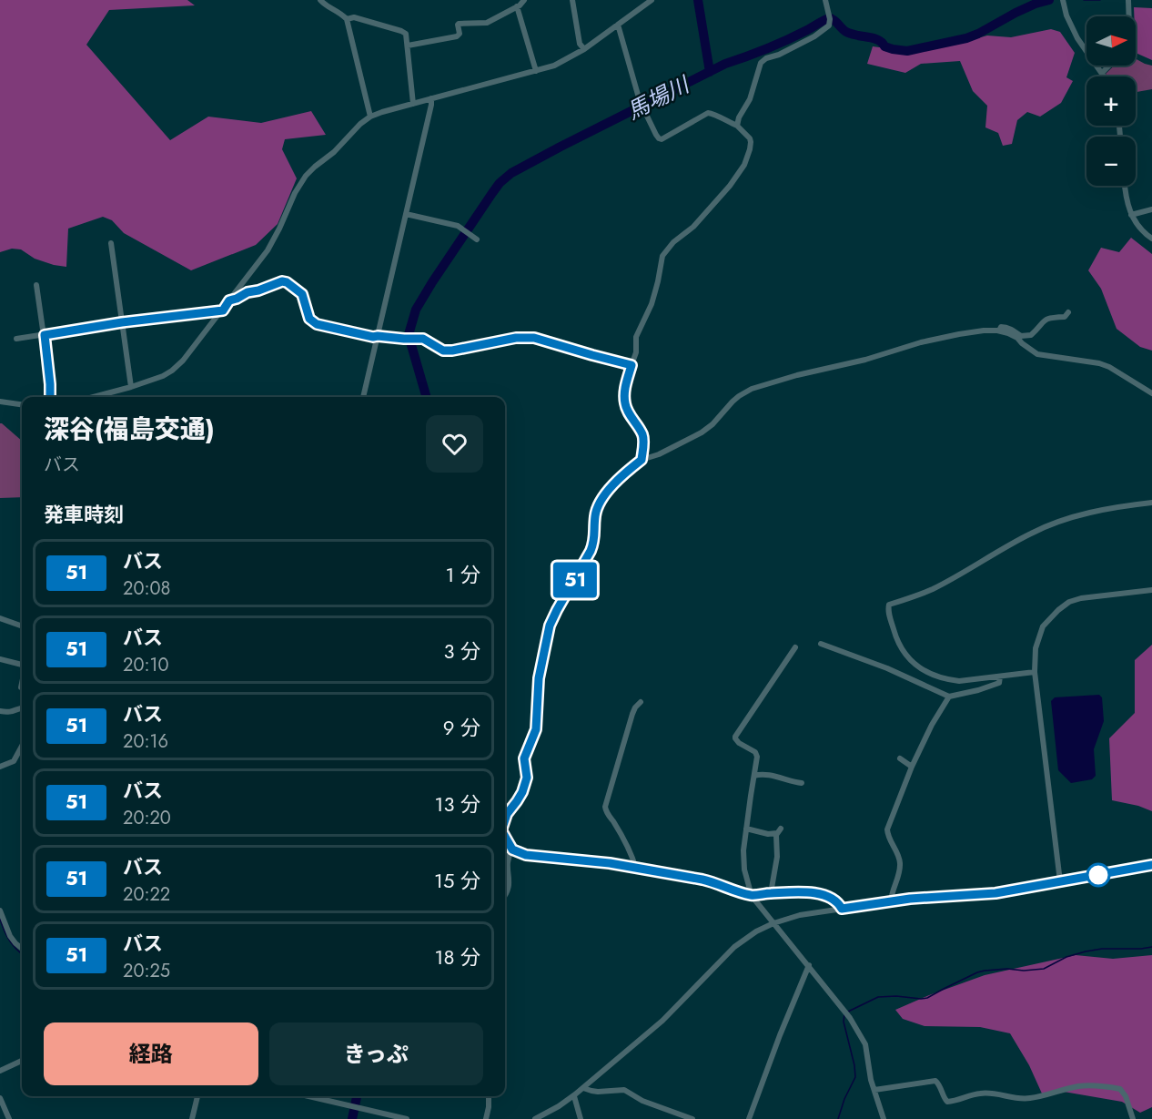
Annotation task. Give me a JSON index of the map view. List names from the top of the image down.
{
  "water": ["馬場川"],
  "lines": ["bus line 51"],
  "north": "right",
  "page": {
    "on_map": "51",
    "map_buttons": ["+", "−"],
    "heading": [
      ["深谷(福島交通)", "バス"],
      "発車時刻"
    ],
    "list": [
      {
        "mark": "51",
        "name": "バス",
        "note": "20:08",
        "value": "1 分"
      },
      {
        "mark": "51",
        "name": "バス",
        "note": "20:10",
        "value": "3 分"
      },
      {
        "mark": "51",
        "name": "バス",
        "note": "20:16",
        "value": "9 分"
      },
      {
        "mark": "51",
        "name": "バス",
        "note": "20:20",
        "value": "13 分"
      },
      {
        "mark": "51",
        "name": "バス",
        "note": "20:22",
        "value": "15 分"
      },
      {
        "mark": "51",
        "name": "バス",
        "note": "20:25",
        "value": "18 分"
      }
    ],
    "buttons": ["経路", "きっぷ"]
  }
}
